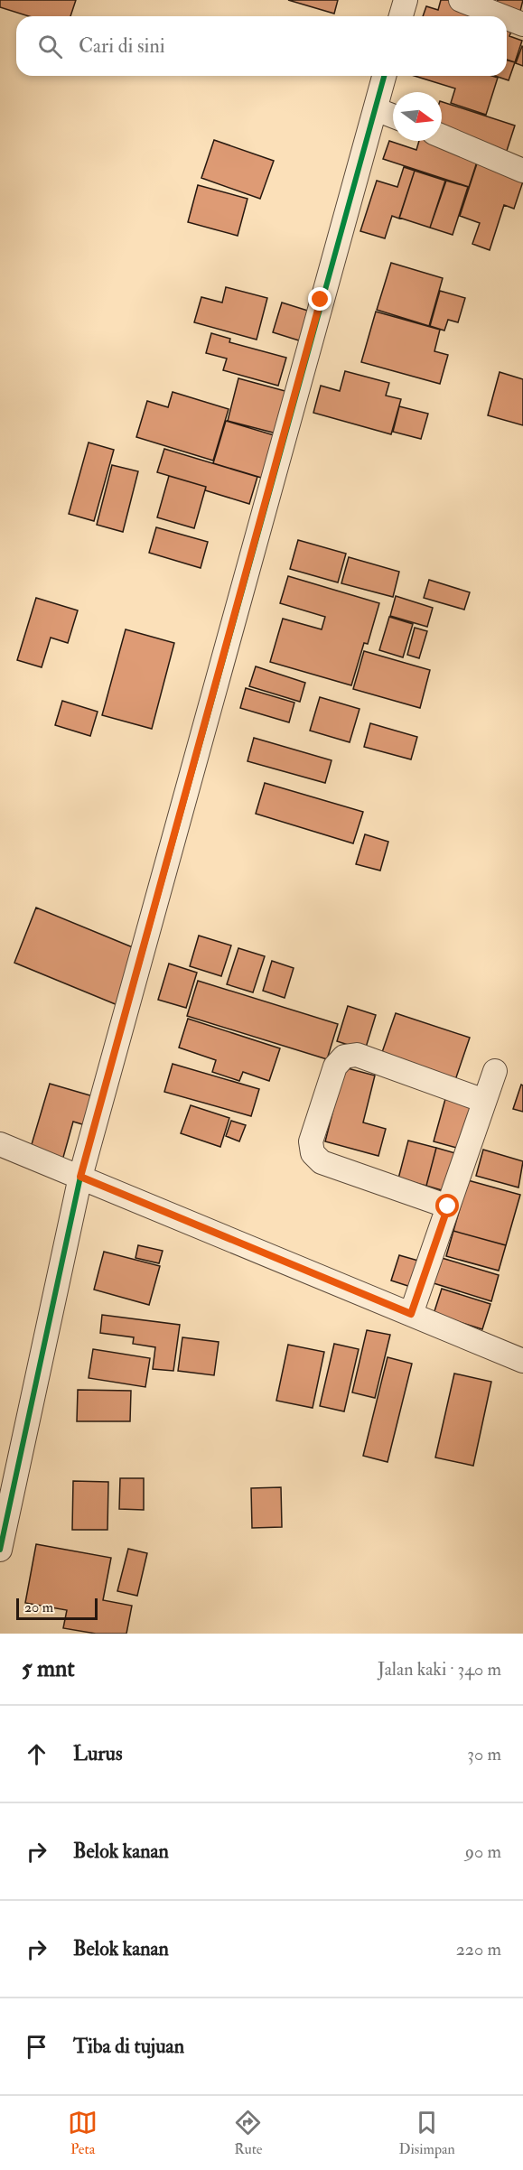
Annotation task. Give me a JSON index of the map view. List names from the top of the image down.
{
  "scale_bar": "20 m",
  "north": "right",
  "page": {
    "search": "Cari di sini",
    "scale": "20 m",
    "heading": ["5 mnt", "Jalan kaki · 340 m"],
    "list": [
      ["Lurus", "30 m"],
      ["Belok kanan", "90 m"],
      ["Belok kanan", "220 m"],
      "Tiba di tujuan"
    ],
    "nav": ["Peta", "Rute", "Disimpan"]
  }
}
